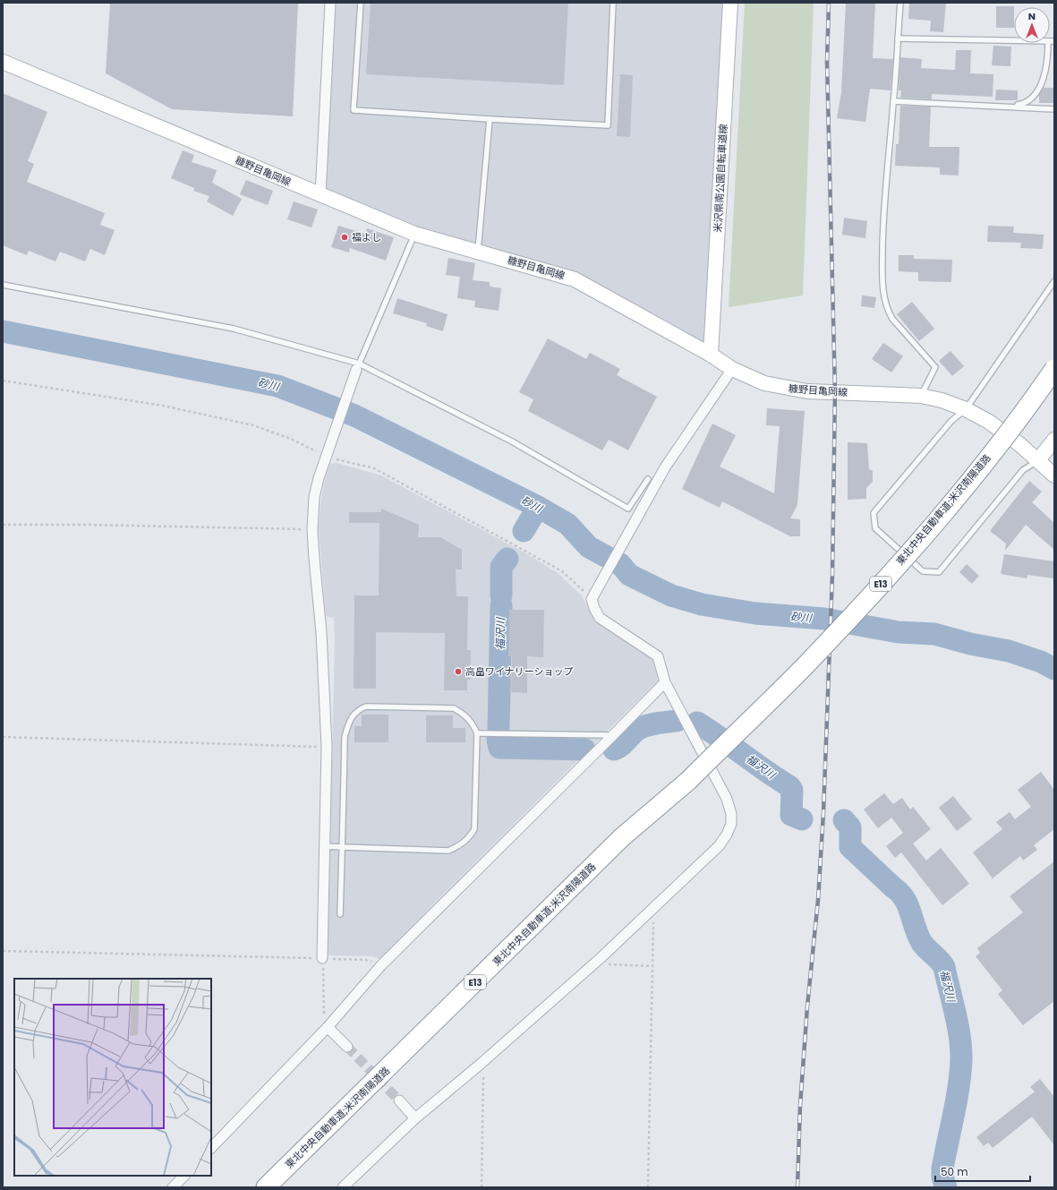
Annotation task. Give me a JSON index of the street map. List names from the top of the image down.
{
  "streets": {
    "highway": ["東北中央自動車道;米沢南陽道路", "E13"],
    "main road": ["糠野目亀岡線", "米沢県南公園自転車道線"]
  },
  "crossings": [
    ["糠野目亀岡線", "米沢県南公園自転車道線"]
  ],
  "water": ["砂川", "福沢川"],
  "places": ["福よし", "高畠ワイナリーショップ"],
  "scale_bar": "50 m",
  "north": "top"
}
